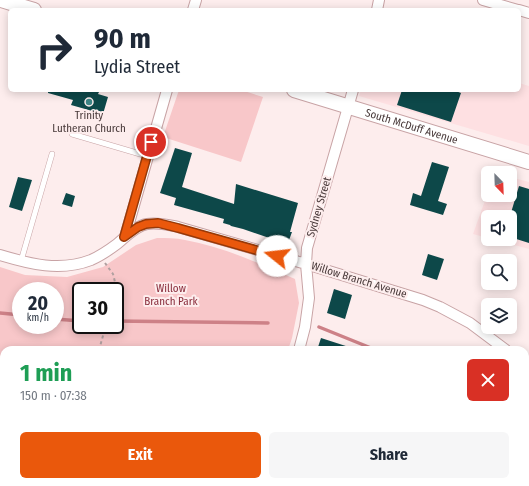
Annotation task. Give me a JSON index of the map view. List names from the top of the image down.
{
  "streets": {
    "main road": ["South McDuff Avenue"],
    "street": ["Sydney Street", "Willow Branch Avenue"]
  },
  "crossings": [
    ["South McDuff Avenue", "Sydney Street"],
    ["Sydney Street", "Willow Branch Avenue"]
  ],
  "parks": ["Willow Branch Park"],
  "places": ["Trinity Lutheran Church"],
  "north": "bottom right",
  "page": {
    "turn": ["90 m", "Lydia Street"],
    "speed": "20 km/h",
    "limit": "30",
    "heading": ["1 min", "150 m · 07:38"],
    "buttons": ["Exit", "Share"]
  }
}
